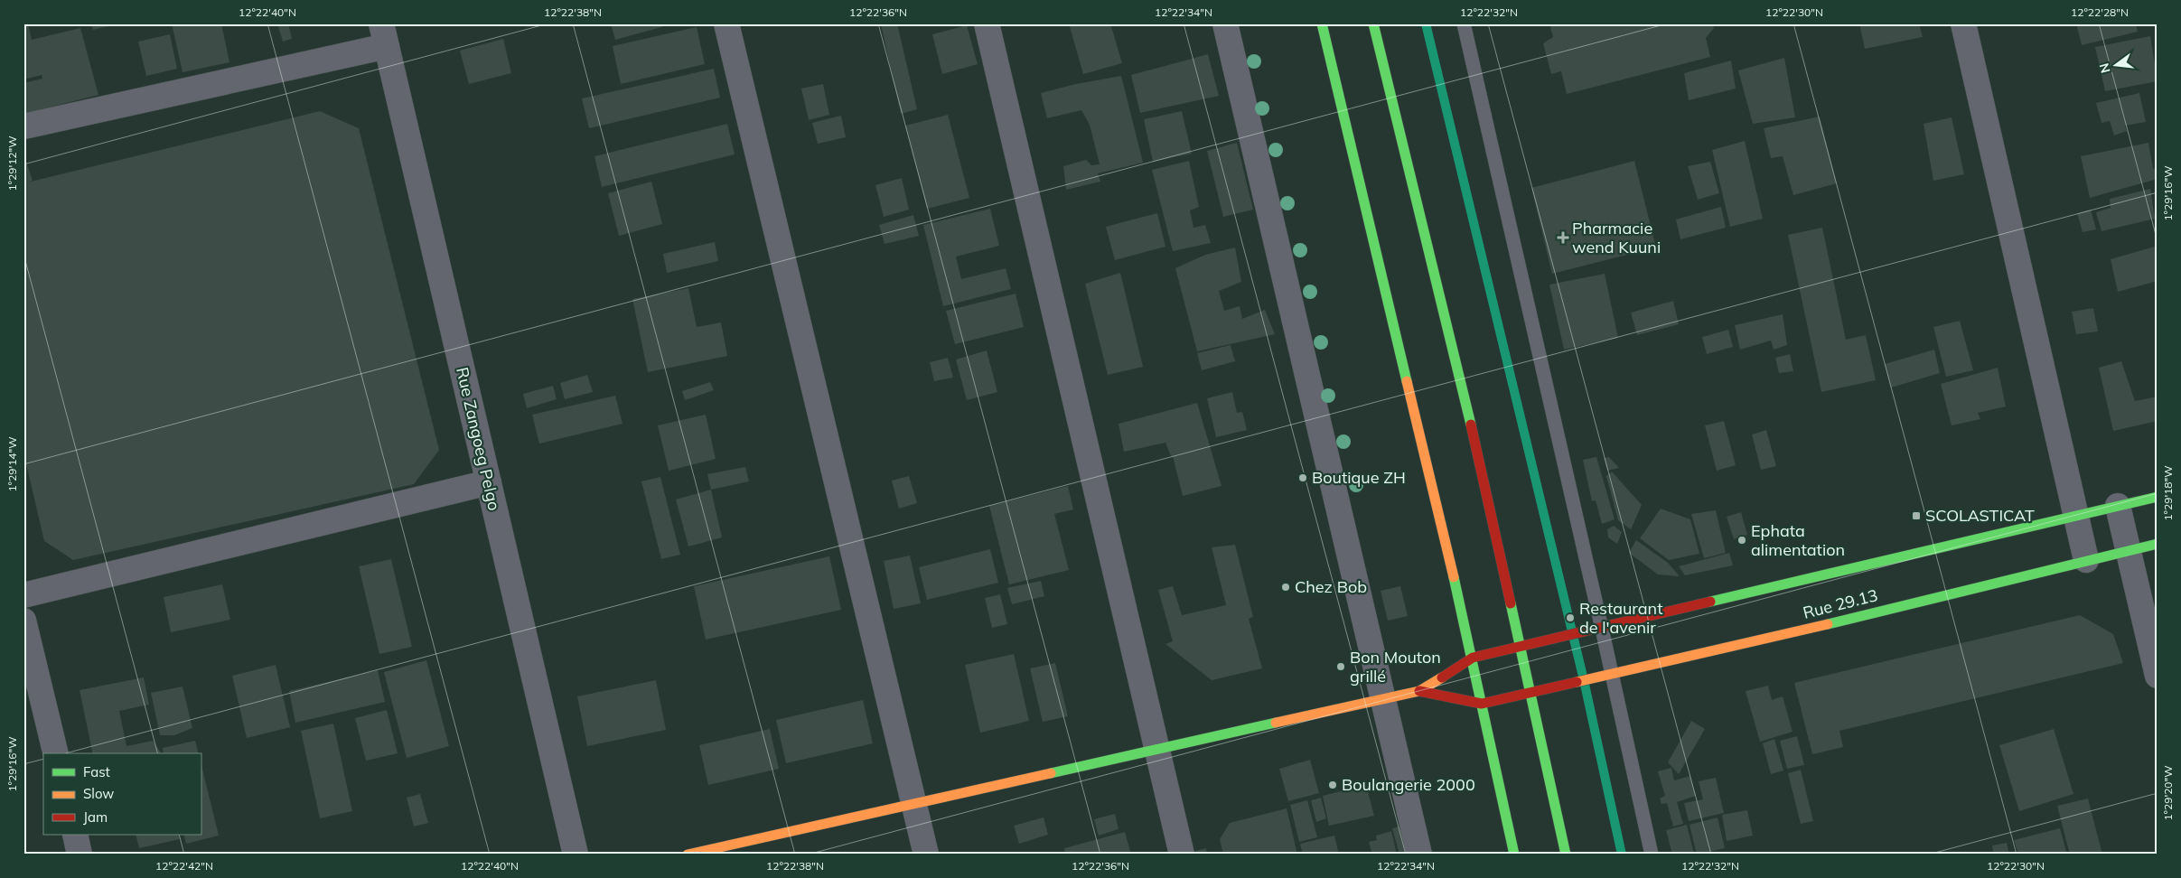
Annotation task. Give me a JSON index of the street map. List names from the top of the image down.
{
  "streets": {
    "main road": ["Rue 29.13"],
    "street": ["Rue Zangoeg Pelgo"]
  },
  "places": {
    "health": ["Pharmacie wend Kuuni"],
    "other": [
      "Boutique ZH",
      "Ephata alimentation",
      "Chez Bob",
      "Restaurant de l'avenir",
      "Bon Mouton grillé",
      "Boulangerie 2000"
    ],
    "transit": ["SCOLASTICAT"]
  },
  "legend": ["Fast", "Slow", "Jam"],
  "north": "left",
  "coordinates": [
    "12°22'40\"N",
    "12°22'38\"N",
    "12°22'36\"N",
    "12°22'34\"N",
    "12°22'32\"N",
    "12°22'30\"N",
    "12°22'28\"N",
    "1°29'12\"W",
    "1°29'16\"W",
    "1°29'14\"W",
    "1°29'18\"W",
    "1°29'20\"W",
    "12°22'42\"N"
  ]
}
